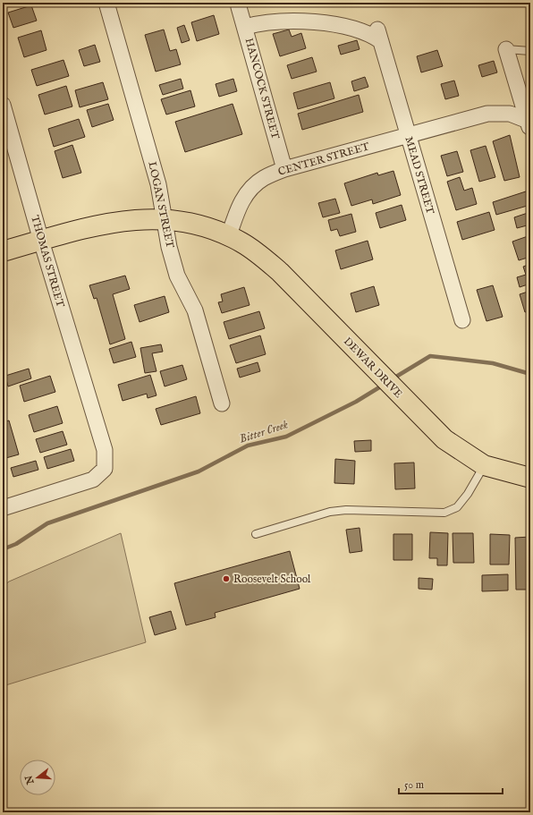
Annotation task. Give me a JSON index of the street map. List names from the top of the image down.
{
  "streets": {
    "main road": ["DEWAR DRIVE"],
    "street": [
      "HANCOCK STREET",
      "CENTER STREET",
      "MEAD STREET",
      "LOGAN STREET",
      "THOMAS STREET"
    ]
  },
  "crossings": [
    ["HANCOCK STREET", "CENTER STREET"],
    ["HANCOCK STREET", "MEAD STREET"],
    ["CENTER STREET", "MEAD STREET"],
    ["CENTER STREET", "DEWAR DRIVE"]
  ],
  "water": ["Bitter Creek"],
  "places": ["Roosevelt School"],
  "scale_bar": "50 m",
  "north": "left"
}
